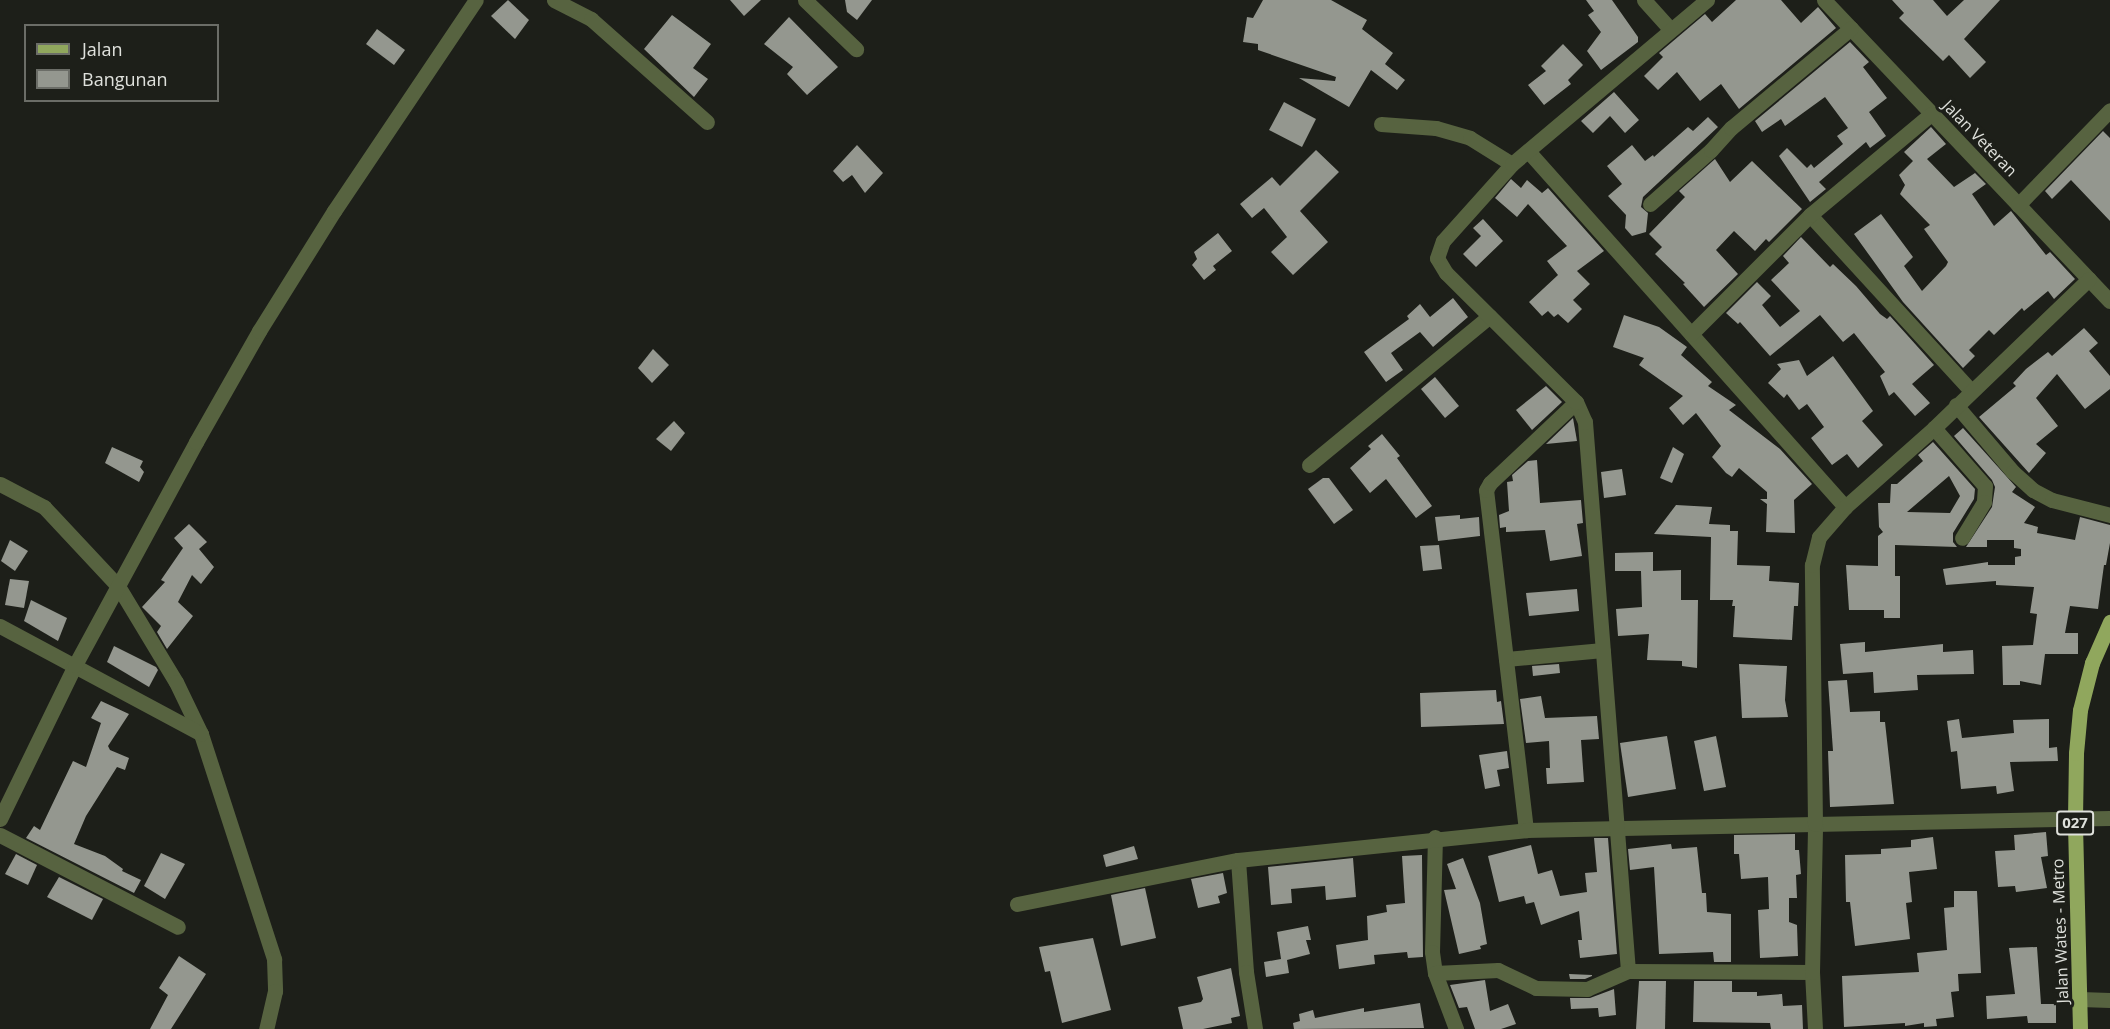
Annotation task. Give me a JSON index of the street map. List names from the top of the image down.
{
  "streets": {
    "main road": ["027", "Jalan Wates - Metro"],
    "street": ["Jalan Veteran"]
  },
  "legend": ["Jalan", "Bangunan"]
}
